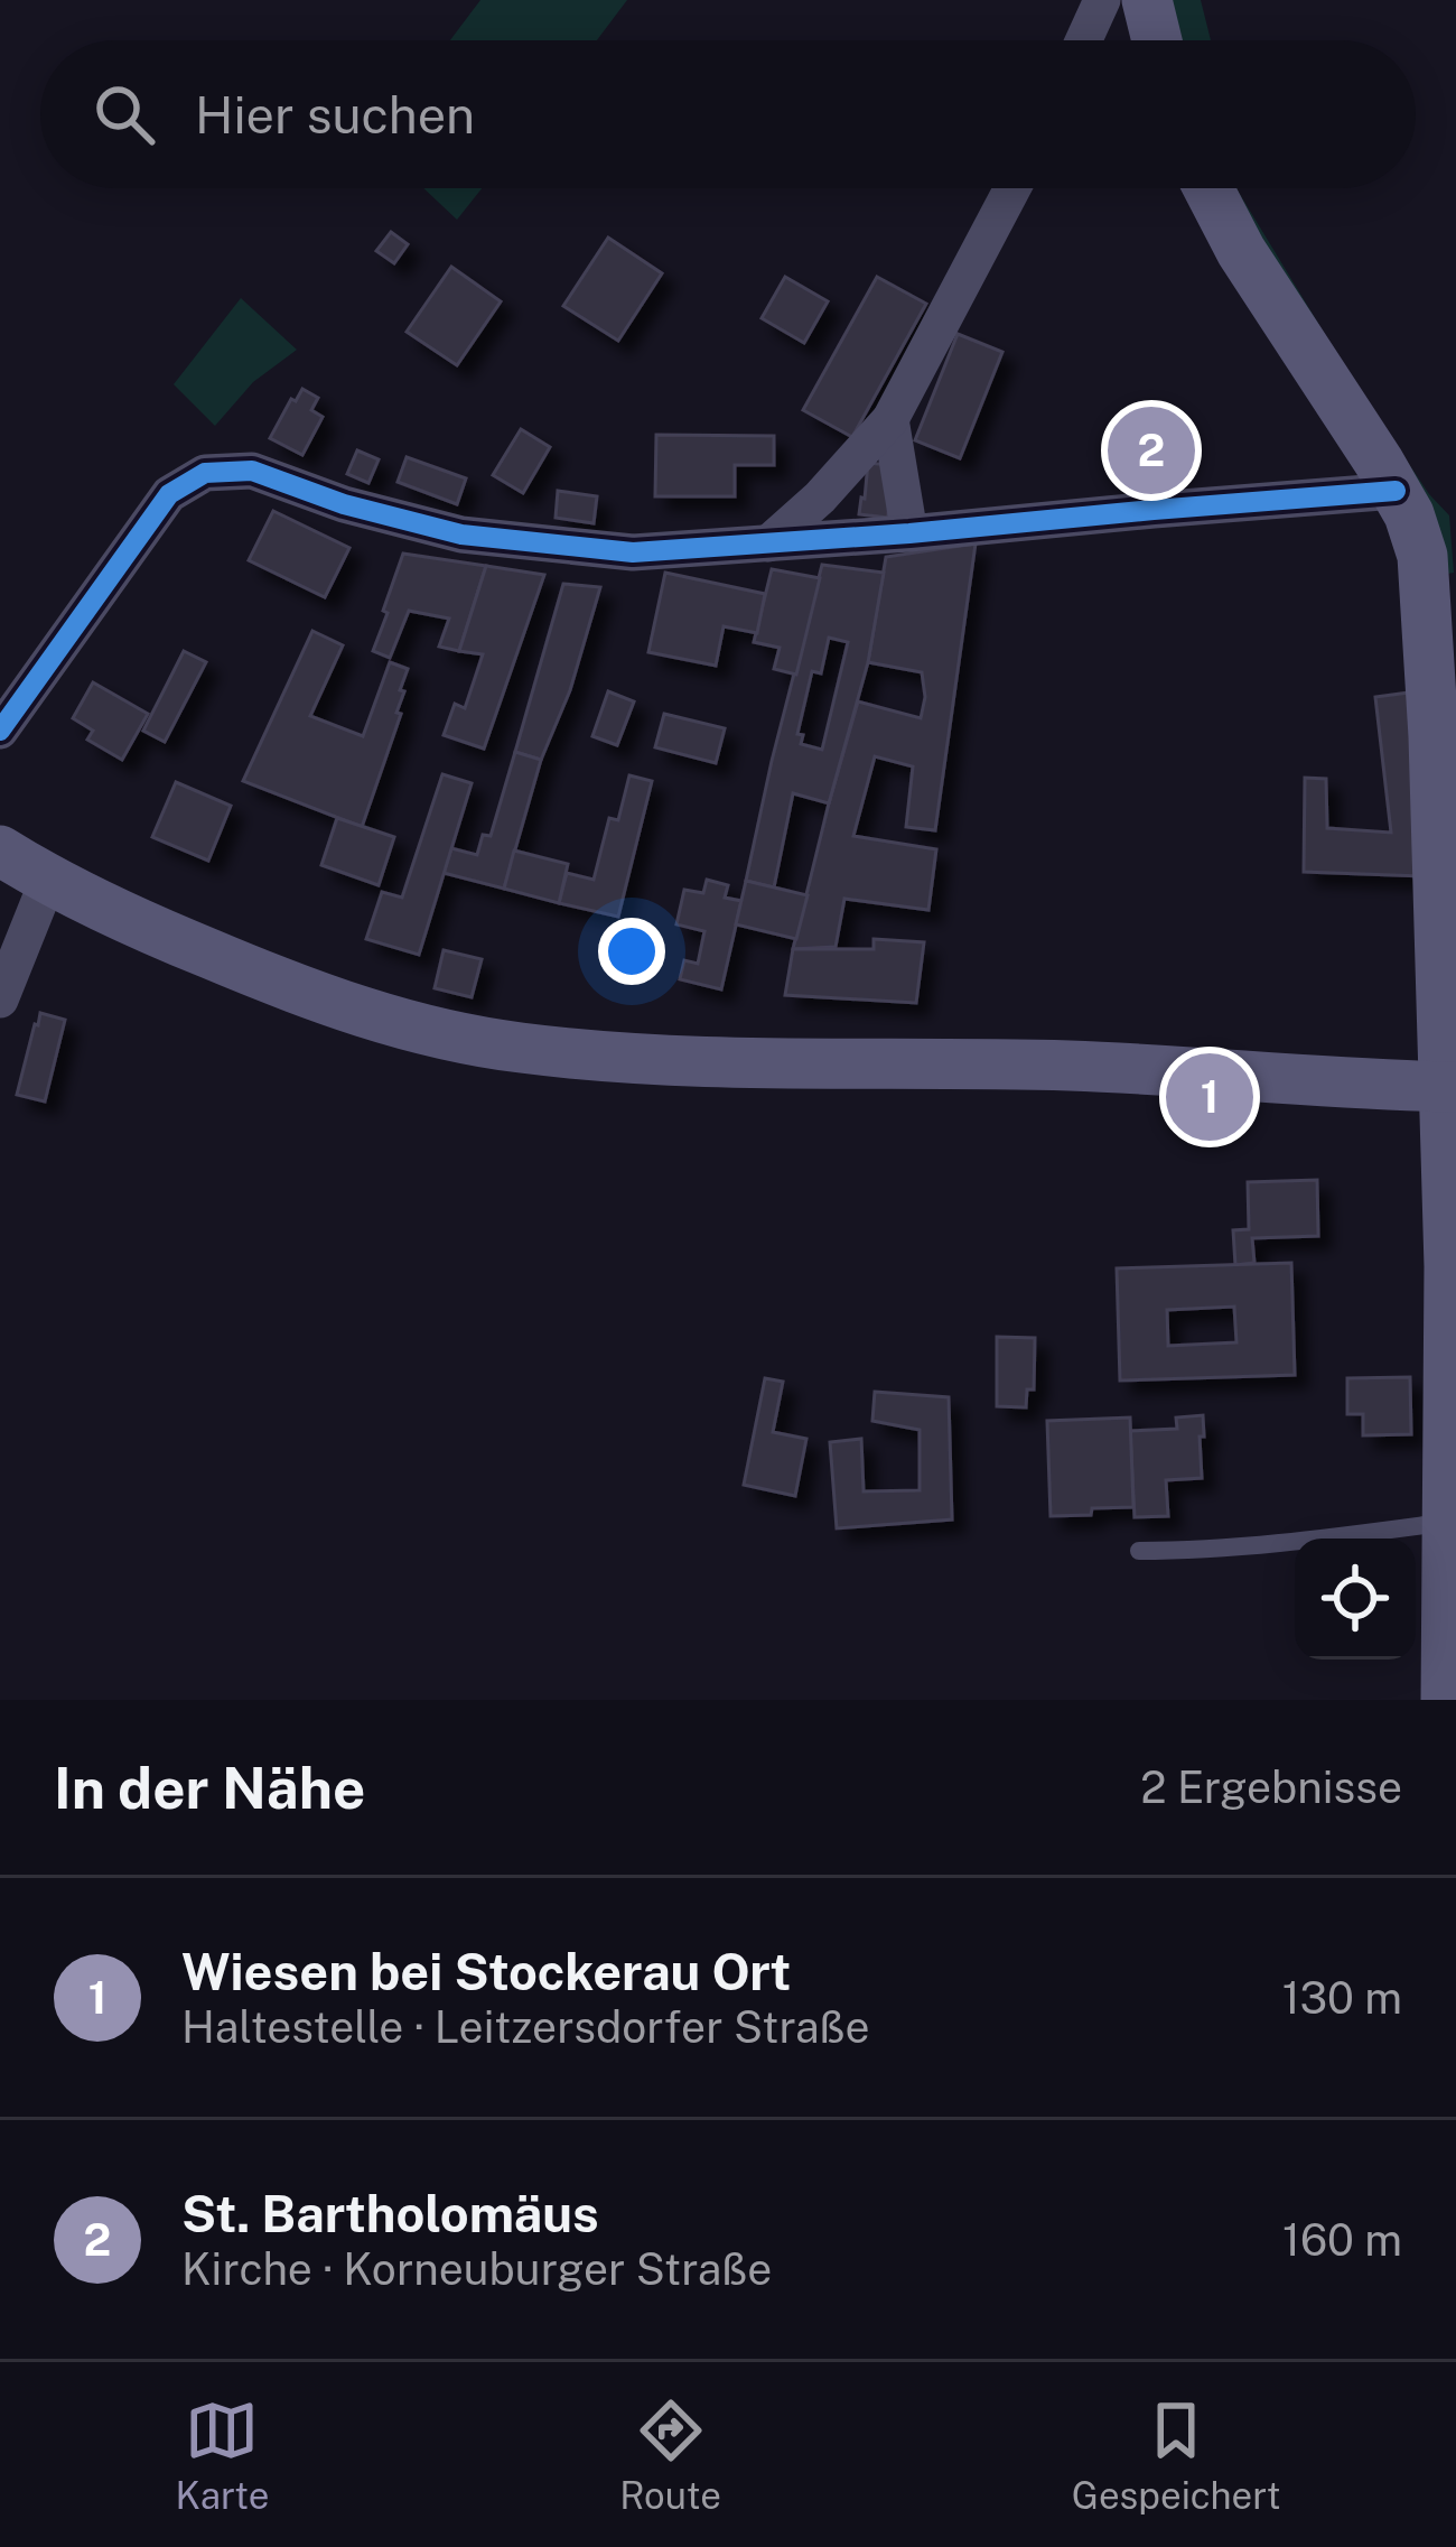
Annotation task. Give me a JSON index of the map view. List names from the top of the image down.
{
  "page": {
    "search": "Hier suchen",
    "pins": ["2", "1"],
    "heading": ["In der Nähe", "2 Ergebnisse"],
    "list": [
      {
        "mark": "1",
        "name": "Wiesen bei Stockerau Ort",
        "note": "Haltestelle · Leitzersdorfer Straße",
        "value": "130 m"
      },
      {
        "mark": "2",
        "name": "St. Bartholomäus",
        "note": "Kirche · Korneuburger Straße",
        "value": "160 m"
      }
    ],
    "nav": ["Karte", "Route", "Gespeichert"]
  }
}
